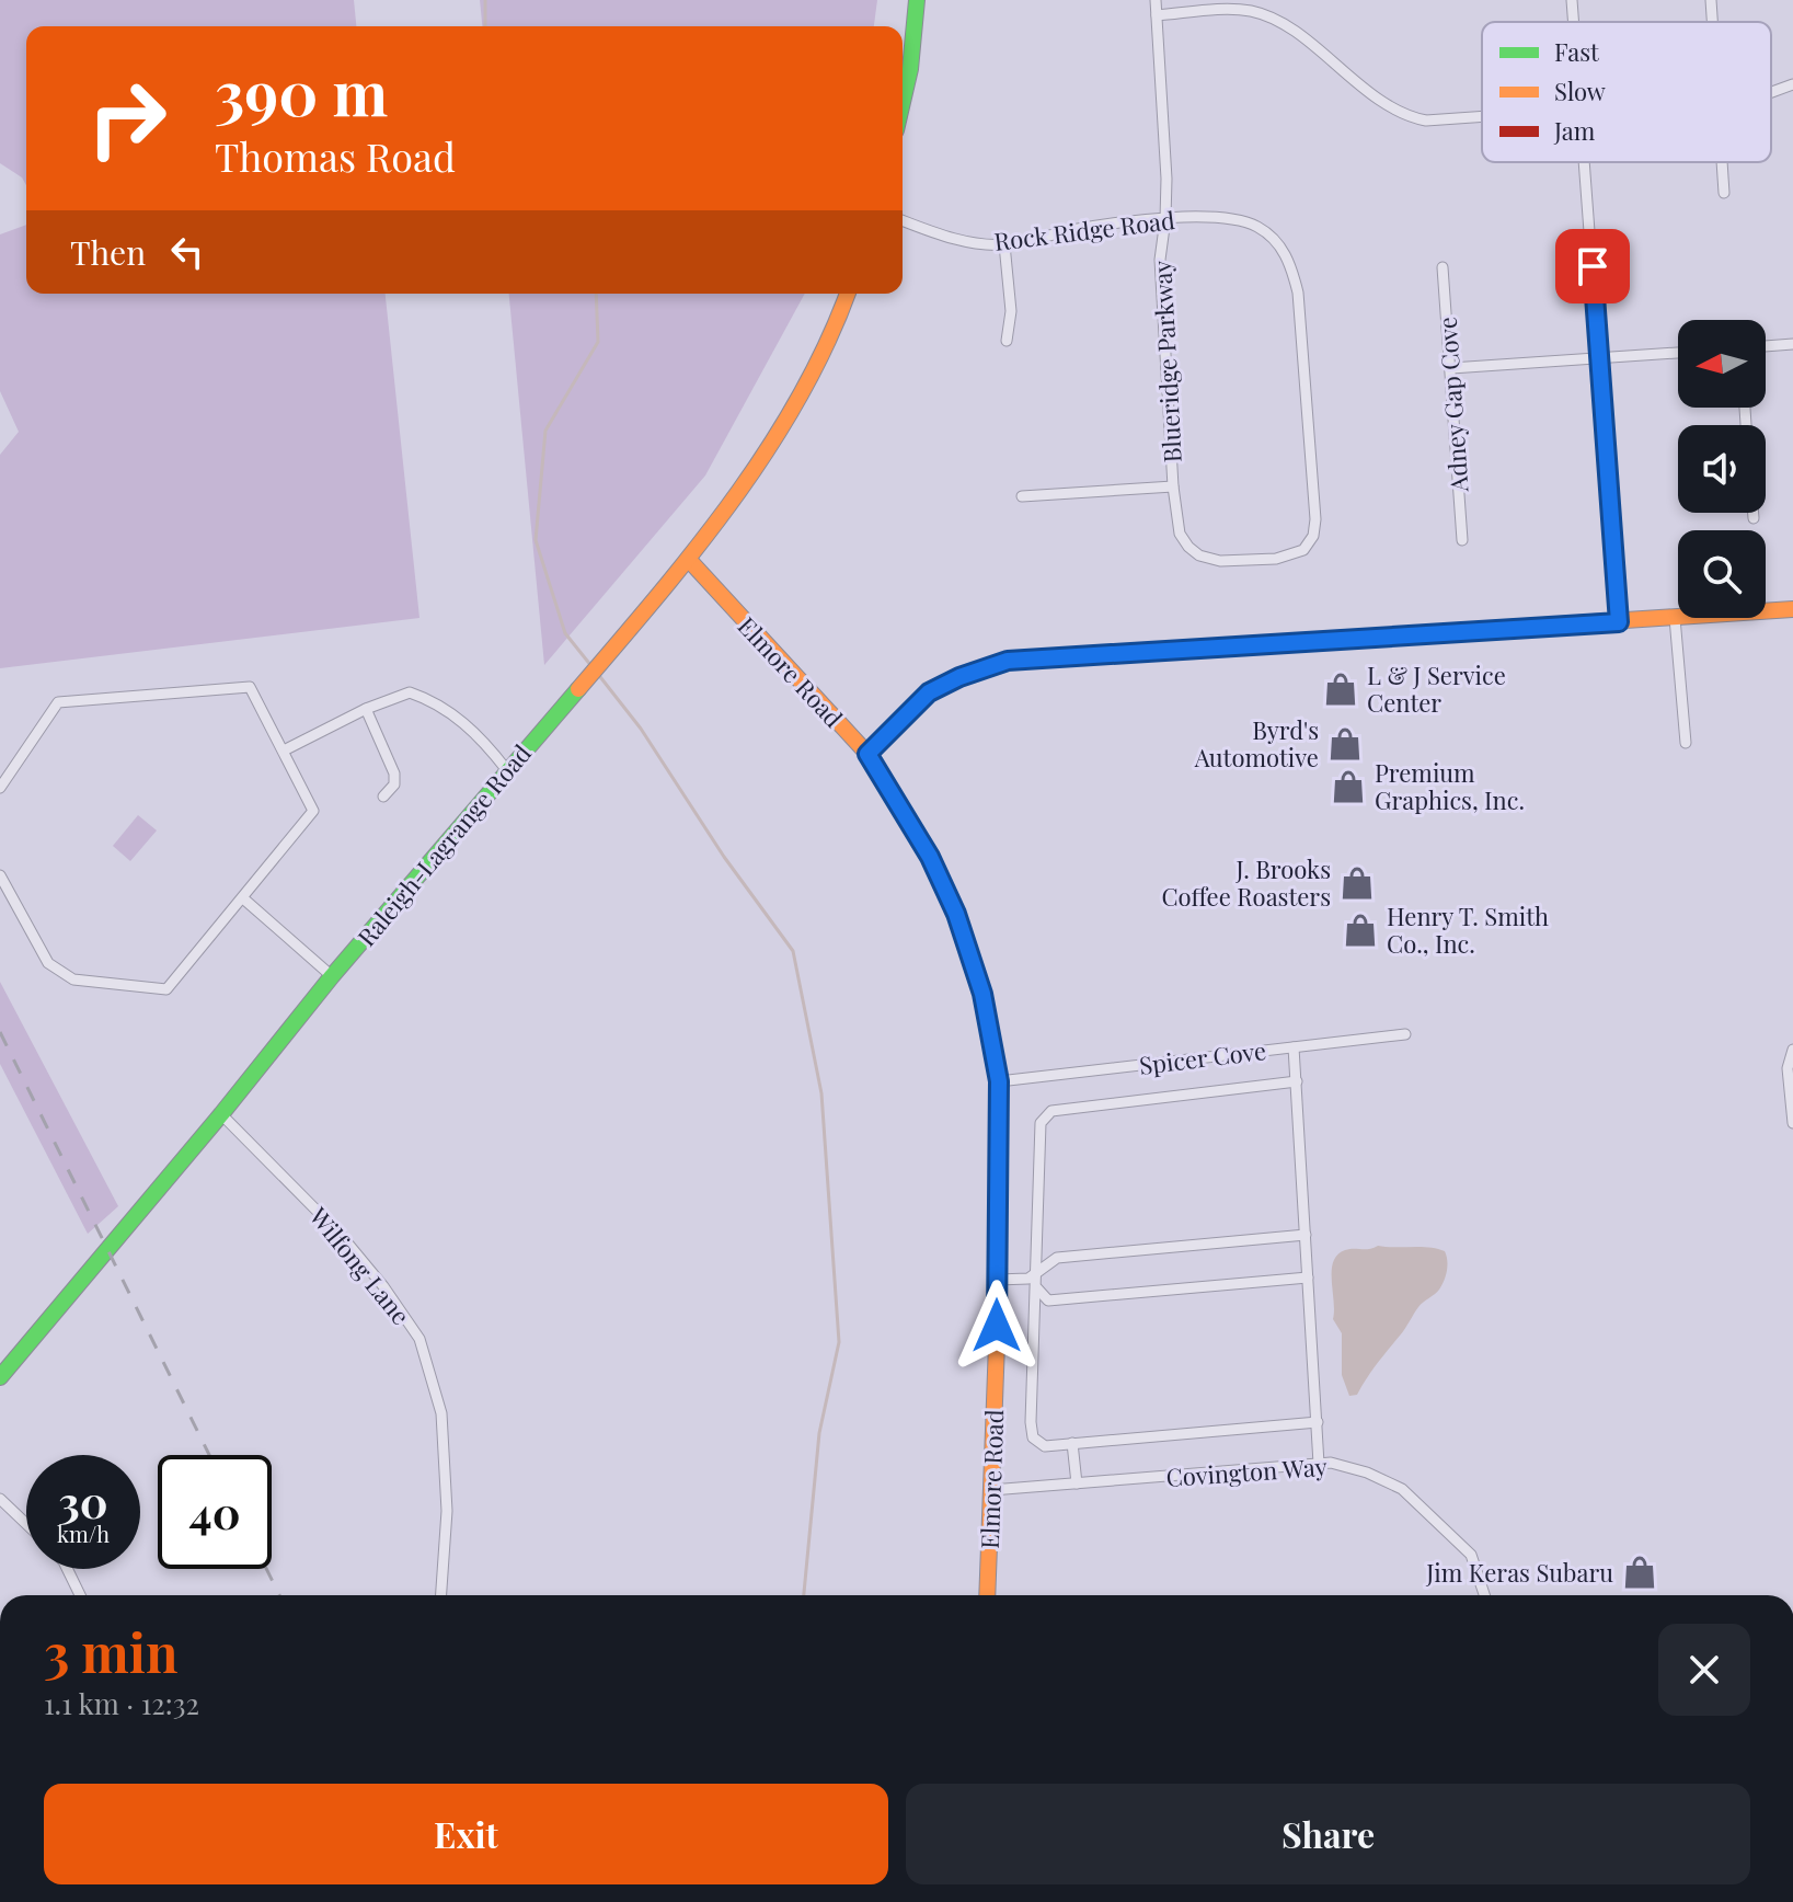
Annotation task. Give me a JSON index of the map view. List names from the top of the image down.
{
  "streets": {
    "street": [
      "Rock Ridge Road",
      "Blueridge Parkway",
      "Adney Gap Cove",
      "Elmore Road",
      "Raleigh-Lagrange Road",
      "Spicer Cove",
      "Wilfong Lane",
      "Covington Way"
    ]
  },
  "crossings": [
    ["Rock Ridge Road", "Blueridge Parkway"],
    ["Elmore Road", "Raleigh-Lagrange Road"],
    ["Elmore Road", "Spicer Cove"],
    ["Elmore Road", "Covington Way"],
    ["Raleigh-Lagrange Road", "Wilfong Lane"]
  ],
  "places": {
    "shop": [
      "L & J Service Center",
      "Byrd's Automotive",
      "Premium Graphics, Inc.",
      "J. Brooks Coffee Roasters",
      "Henry T. Smith Co., Inc.",
      "Jim Keras Subaru"
    ]
  },
  "legend": ["Fast", "Slow", "Jam"],
  "north": "left",
  "page": {
    "turn": ["390 m", "Thomas Road"],
    "then": "Then",
    "speed": "30 km/h",
    "limit": "40",
    "heading": ["3 min", "1.1 km · 12:32"],
    "buttons": ["Exit", "Share"]
  }
}
